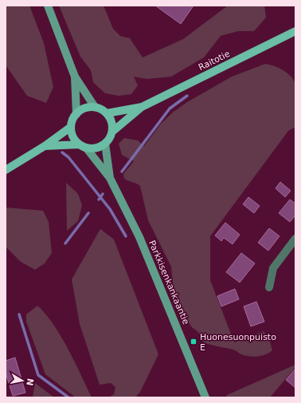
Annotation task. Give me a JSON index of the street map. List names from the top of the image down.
{
  "streets": {
    "main road": ["Raitotie"],
    "street": ["Parkkisenkankaantie"]
  },
  "crossings": [
    ["Raitotie", "Parkkisenkankaantie"]
  ],
  "places": {
    "transit": ["Huonesuonpuisto E"]
  },
  "north": "right"
}
